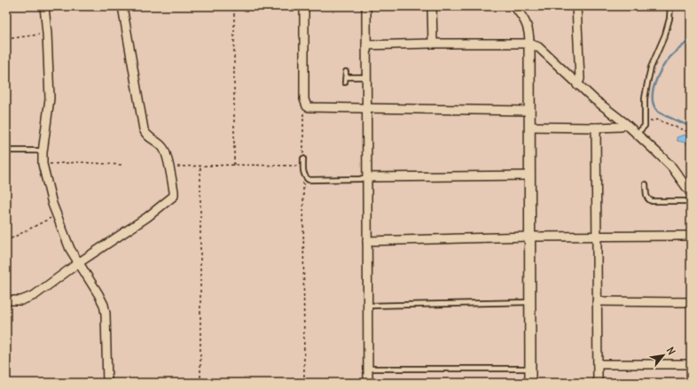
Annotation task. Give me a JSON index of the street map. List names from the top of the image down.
{
  "north": "top right"
}
